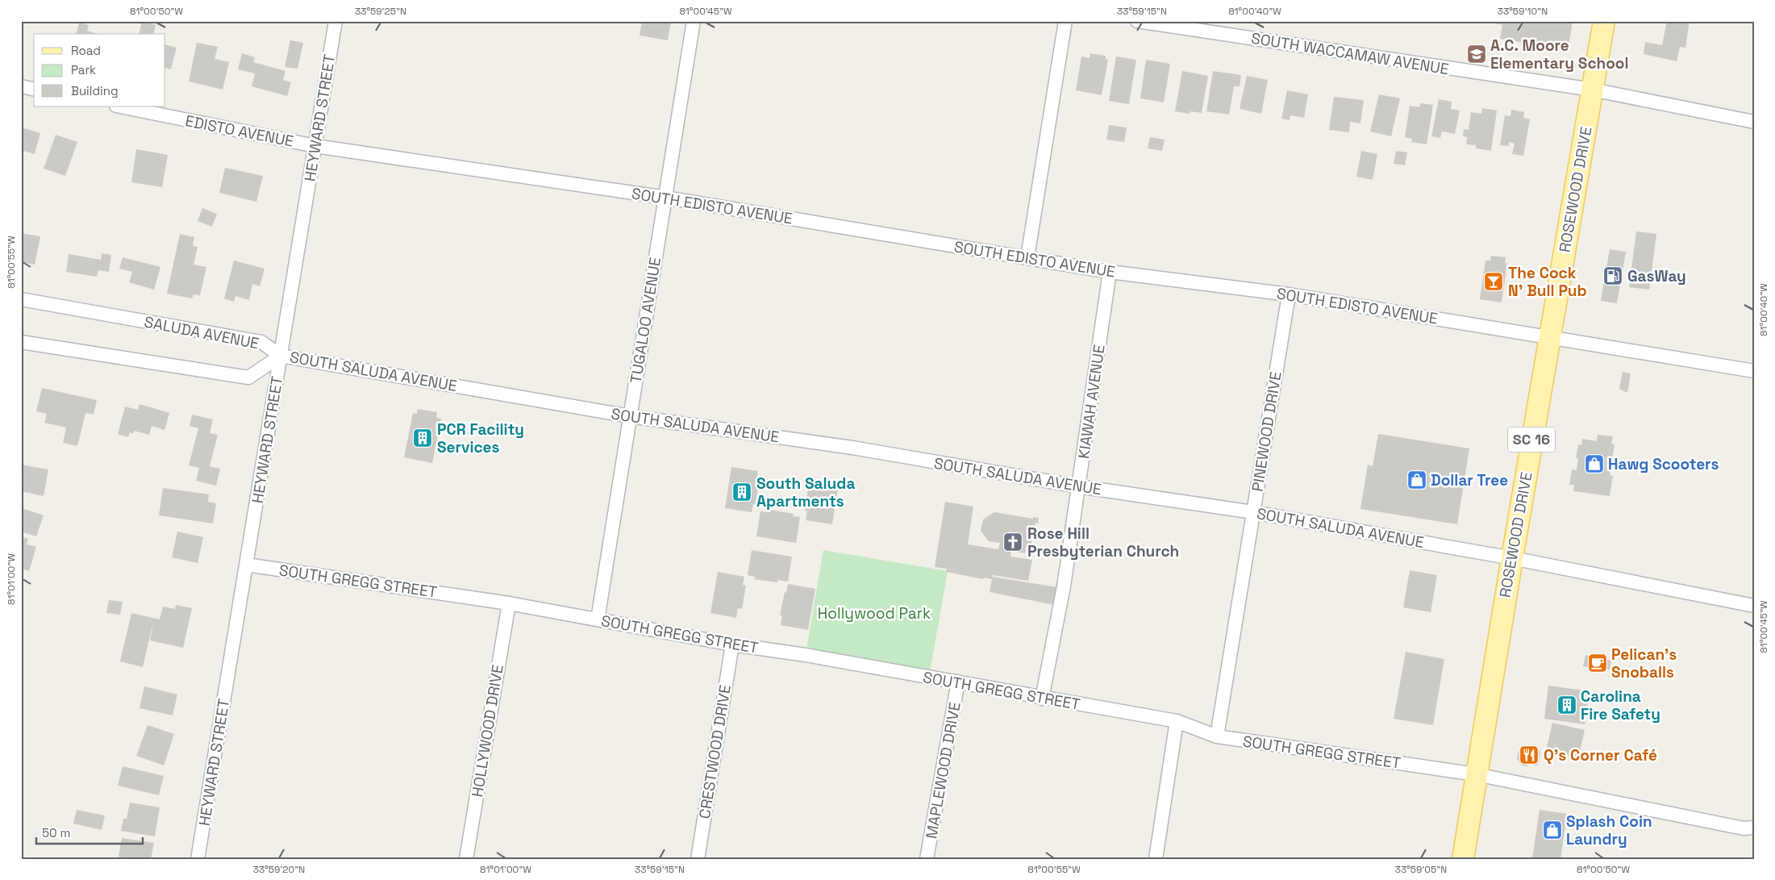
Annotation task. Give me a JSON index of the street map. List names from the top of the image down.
{
  "streets": {
    "main road": ["ROSEWOOD DRIVE", "SC 16"],
    "street": [
      "SOUTH WACCAMAW AVENUE",
      "HEYWARD STREET",
      "EDISTO AVENUE",
      "SOUTH EDISTO AVENUE",
      "TUGALOO AVENUE",
      "SALUDA AVENUE",
      "SOUTH SALUDA AVENUE",
      "KIAWAH AVENUE",
      "PINEWOOD DRIVE",
      "SOUTH GREGG STREET",
      "HOLLYWOOD DRIVE",
      "CRESTWOOD DRIVE",
      "MAPLEWOOD DRIVE"
    ]
  },
  "crossings": [
    ["SOUTH WACCAMAW AVENUE", "ROSEWOOD DRIVE"],
    ["HEYWARD STREET", "EDISTO AVENUE"],
    ["HEYWARD STREET", "SOUTH EDISTO AVENUE"],
    ["HEYWARD STREET", "SALUDA AVENUE"],
    ["HEYWARD STREET", "SOUTH SALUDA AVENUE"],
    ["HEYWARD STREET", "SOUTH GREGG STREET"],
    ["EDISTO AVENUE", "SOUTH EDISTO AVENUE"],
    ["ROSEWOOD DRIVE", "SOUTH EDISTO AVENUE"],
    ["ROSEWOOD DRIVE", "SOUTH SALUDA AVENUE"],
    ["ROSEWOOD DRIVE", "SOUTH GREGG STREET"],
    ["SOUTH EDISTO AVENUE", "TUGALOO AVENUE"],
    ["SOUTH EDISTO AVENUE", "KIAWAH AVENUE"],
    ["SOUTH EDISTO AVENUE", "PINEWOOD DRIVE"],
    ["TUGALOO AVENUE", "SOUTH SALUDA AVENUE"],
    ["TUGALOO AVENUE", "SOUTH GREGG STREET"],
    ["SALUDA AVENUE", "SOUTH SALUDA AVENUE"],
    ["SOUTH SALUDA AVENUE", "KIAWAH AVENUE"],
    ["SOUTH SALUDA AVENUE", "PINEWOOD DRIVE"],
    ["KIAWAH AVENUE", "SOUTH GREGG STREET"],
    ["PINEWOOD DRIVE", "SOUTH GREGG STREET"],
    ["SOUTH GREGG STREET", "HOLLYWOOD DRIVE"],
    ["SOUTH GREGG STREET", "CRESTWOOD DRIVE"],
    ["SOUTH GREGG STREET", "MAPLEWOOD DRIVE"]
  ],
  "parks": ["Hollywood Park"],
  "places": {
    "school or university": ["A.C. Moore Elementary School"],
    "fuel station": ["GasWay"],
    "bar": ["The Cock N' Bull Pub"],
    "building": ["PCR Facility Services", "South Saluda Apartments", "Carolina Fire Safety"],
    "shop": ["Hawg Scooters", "Dollar Tree", "Splash Coin Laundry"],
    "church": ["Rose Hill Presbyterian Church"],
    "cafe": ["Pelican's Snoballs"],
    "restaurant": ["Q’s Corner Café"]
  },
  "legend": ["Road", "Park", "Building"],
  "scale_bar": "50 m",
  "coordinates": [
    "81°00'50\"W",
    "33°59'25\"N",
    "81°00'45\"W",
    "33°59'15\"N",
    "81°00'40\"W",
    "33°59'10\"N",
    "81°00'55\"W",
    "81°01'00\"W",
    "33°59'20\"N",
    "33°59'05\"N"
  ]
}
